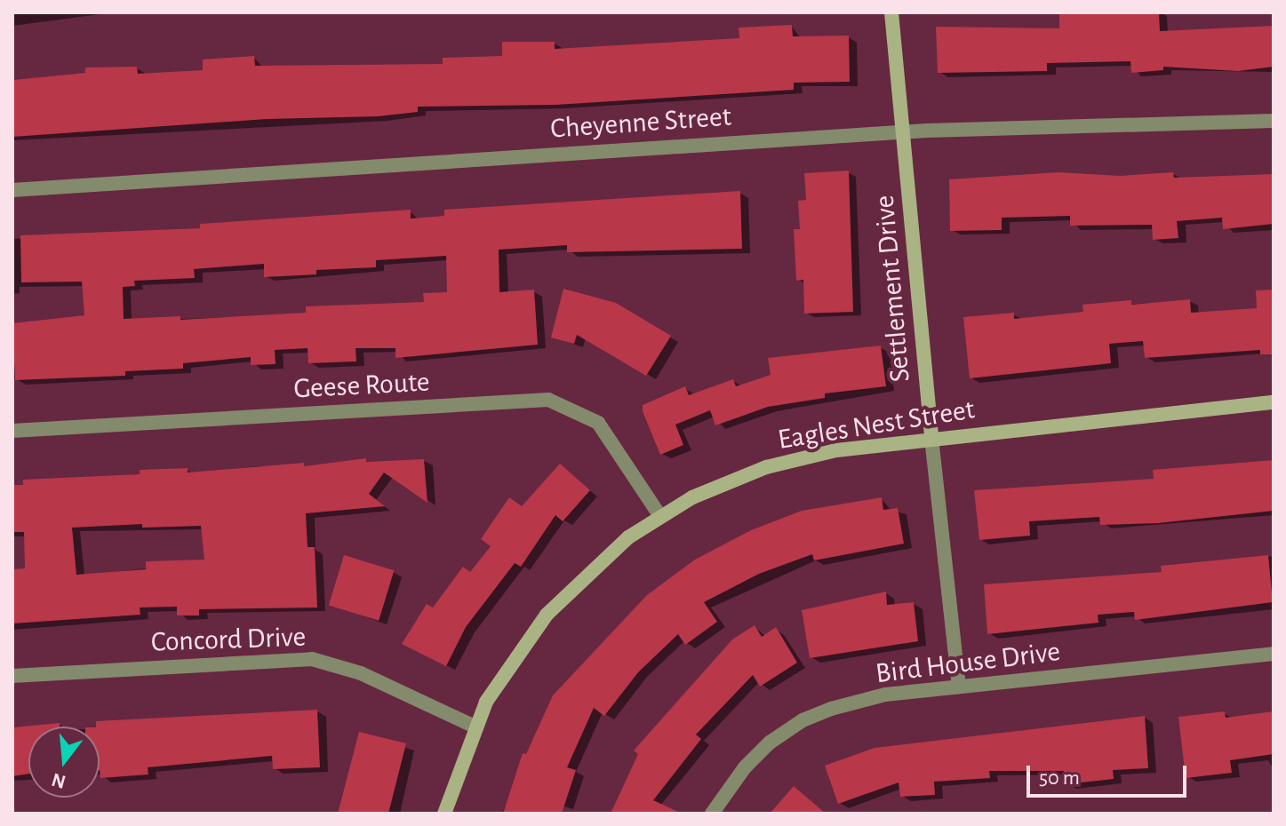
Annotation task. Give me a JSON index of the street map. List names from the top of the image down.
{
  "streets": {
    "street": [
      "Cheyenne Street",
      "Settlement Drive",
      "Geese Route",
      "Eagles Nest Street",
      "Concord Drive",
      "Bird House Drive"
    ]
  },
  "crossings": [
    ["Cheyenne Street", "Settlement Drive"],
    ["Settlement Drive", "Eagles Nest Street"],
    ["Settlement Drive", "Bird House Drive"],
    ["Geese Route", "Eagles Nest Street"],
    ["Eagles Nest Street", "Concord Drive"]
  ],
  "scale_bar": "50 m",
  "north": "bottom"
}
